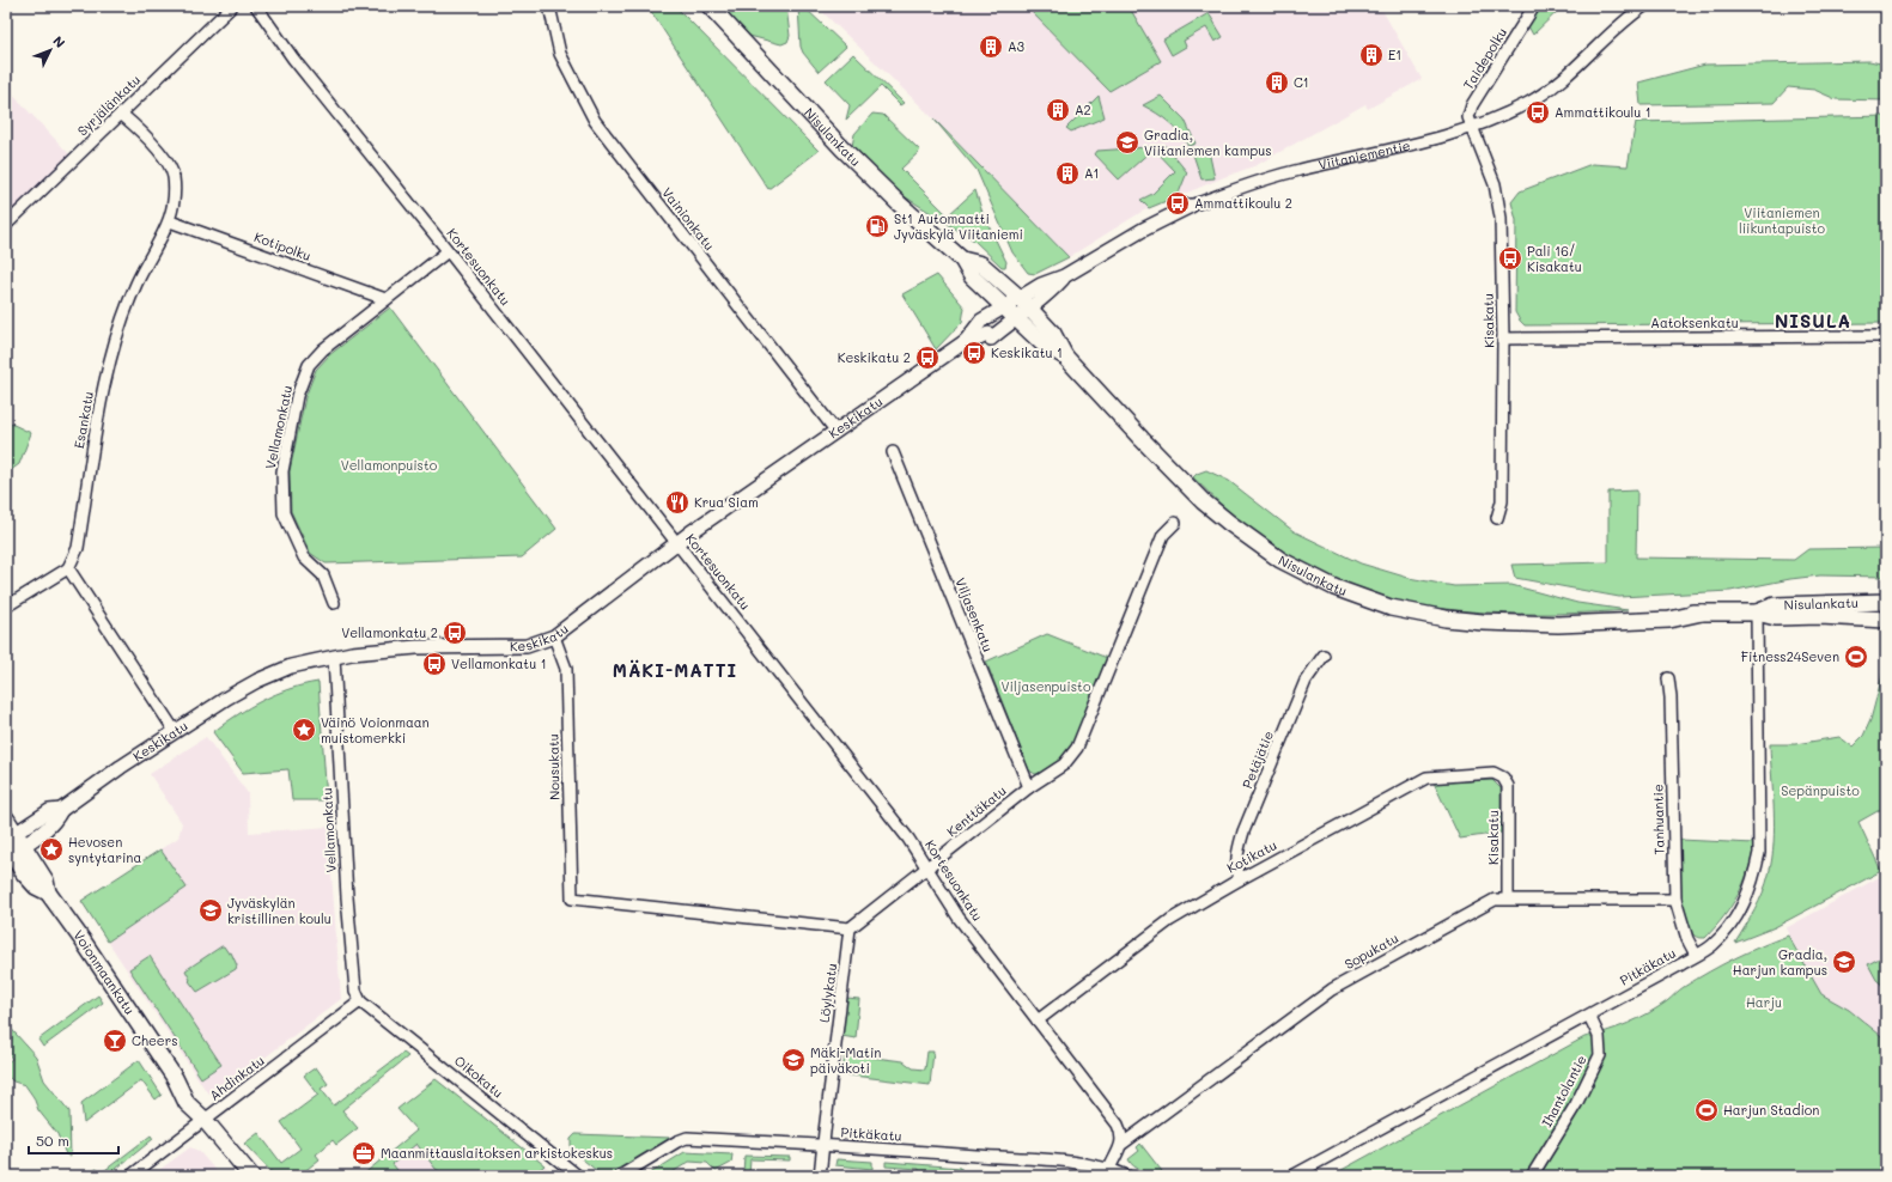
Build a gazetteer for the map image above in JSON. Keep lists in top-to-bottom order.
{
  "streets": {
    "main road": ["Nisulankatu", "Voionmaankatu"],
    "street": [
      "Taidepolku",
      "Syrjälänkatu",
      "Viitaniementie",
      "Vainionkatu",
      "Kotipolku",
      "Kortesuonkatu",
      "Kisakatu",
      "Aatoksenkatu",
      "Keskikatu",
      "Esankatu",
      "Vellamonkatu",
      "Viljasenkatu",
      "Petäjätie",
      "Nousukatu",
      "Kenttäkatu",
      "Tanhuantie",
      "Kotikatu",
      "Sopukatu",
      "Pitkäkatu",
      "Löylykatu",
      "Oikokatu",
      "Ahdinkatu",
      "Ihantolantie"
    ]
  },
  "crossings": [
    ["Taidepolku", "Viitaniementie"],
    ["Taidepolku", "Kisakatu"],
    ["Syrjälänkatu", "Esankatu"],
    ["Nisulankatu", "Viitaniementie"],
    ["Nisulankatu", "Keskikatu"],
    ["Nisulankatu", "Pitkäkatu"],
    ["Viitaniementie", "Kisakatu"],
    ["Viitaniementie", "Keskikatu"],
    ["Vainionkatu", "Keskikatu"],
    ["Kotipolku", "Esankatu"],
    ["Kotipolku", "Vellamonkatu"],
    ["Kortesuonkatu", "Keskikatu"],
    ["Kortesuonkatu", "Vellamonkatu"],
    ["Kortesuonkatu", "Kenttäkatu"],
    ["Kortesuonkatu", "Kotikatu"],
    ["Kortesuonkatu", "Sopukatu"],
    ["Kisakatu", "Aatoksenkatu"],
    ["Kisakatu", "Kotikatu"],
    ["Kisakatu", "Sopukatu"],
    ["Keskikatu", "Vellamonkatu"],
    ["Keskikatu", "Nousukatu"],
    ["Keskikatu", "Voionmaankatu"],
    ["Vellamonkatu", "Oikokatu"],
    ["Vellamonkatu", "Ahdinkatu"],
    ["Viljasenkatu", "Kenttäkatu"],
    ["Petäjätie", "Kotikatu"],
    ["Nousukatu", "Kenttäkatu"],
    ["Nousukatu", "Löylykatu"],
    ["Kenttäkatu", "Löylykatu"],
    ["Tanhuantie", "Sopukatu"],
    ["Tanhuantie", "Pitkäkatu"],
    ["Pitkäkatu", "Löylykatu"],
    ["Pitkäkatu", "Ihantolantie"],
    ["Voionmaankatu", "Ahdinkatu"],
    ["Oikokatu", "Ahdinkatu"]
  ],
  "districts": ["NISULA", "MÄKI-MATTI"],
  "parks": [
    "Viitaniemen liikuntapuisto",
    "Vellamonpuisto",
    "Viljasenpuisto",
    "Sepänpuisto",
    "Harju"
  ],
  "places": {
    "building": [
      "A3",
      "E1",
      "C1",
      "A2",
      "A1"
    ],
    "bus stop": [
      "Ammattikoulu 1",
      "Ammattikoulu 2",
      "Pali 16/ Kisakatu",
      "Keskikatu 1",
      "Keskikatu 2",
      "Vellamonkatu 2",
      "Vellamonkatu 1"
    ],
    "school or university": [
      "Gradia, Viitaniemen kampus",
      "Jyväskylän kristillinen koulu",
      "Gradia, Harjun kampus",
      "Mäki-Matin päiväkoti"
    ],
    "fuel station": ["St1 Automaatti Jyväskylä Viitaniemi"],
    "restaurant": ["Krua Siam"],
    "sports": ["Fitness24Seven", "Harjun Stadion"],
    "place": ["Väinö Voionmaan muistomerkki", "Hevosen syntytarina"],
    "bar": ["Cheers"],
    "office": ["Maanmittauslaitoksen arkistokeskus"]
  },
  "scale_bar": "50 m",
  "north": "top right"
}
